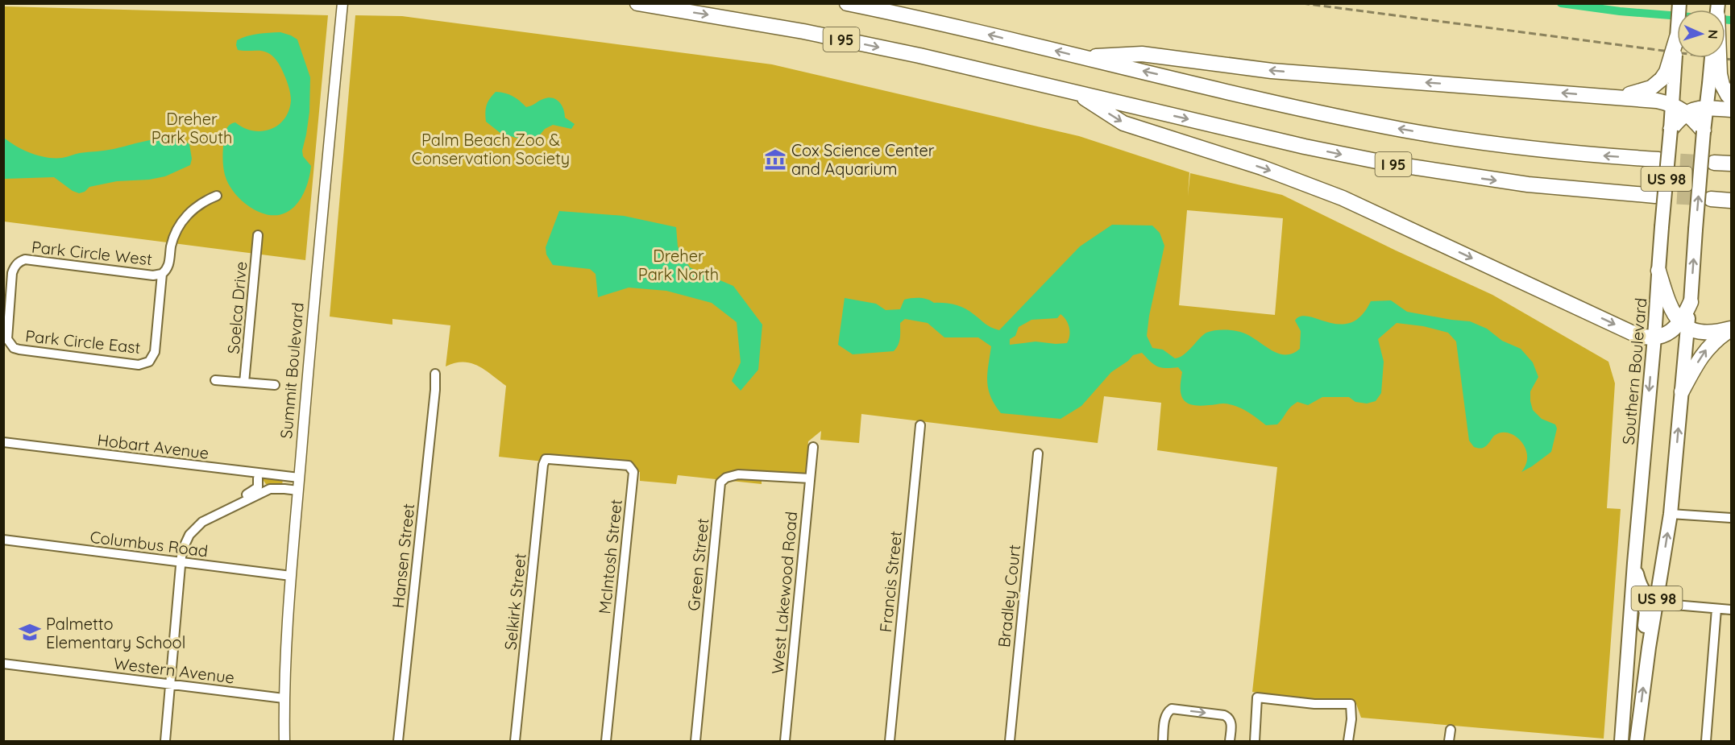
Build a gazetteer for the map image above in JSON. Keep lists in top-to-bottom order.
{
  "streets": {
    "highway": ["I 95"],
    "main road": ["US 98", "Southern Boulevard"],
    "street": [
      "Park Circle West",
      "Soelca Drive",
      "Park Circle East",
      "Summit Boulevard",
      "Hobart Avenue",
      "Columbus Road",
      "Hansen Street",
      "McIntosh Street",
      "Green Street",
      "Francis Street",
      "West Lakewood Road",
      "Bradley Court",
      "Selkirk Street",
      "Western Avenue"
    ]
  },
  "crossings": [
    ["Park Circle West", "Park Circle East"],
    ["Summit Boulevard", "Hobart Avenue"],
    ["Summit Boulevard", "Columbus Road"],
    ["Summit Boulevard", "Western Avenue"],
    ["McIntosh Street", "Selkirk Street"],
    ["Green Street", "West Lakewood Road"]
  ],
  "parks": ["Dreher Park South", "Palm Beach Zoo & Conservation Society", "Dreher Park North"],
  "places": {
    "museum": ["Cox Science Center and Aquarium"],
    "school or university": ["Palmetto Elementary School"]
  },
  "north": "right"
}
